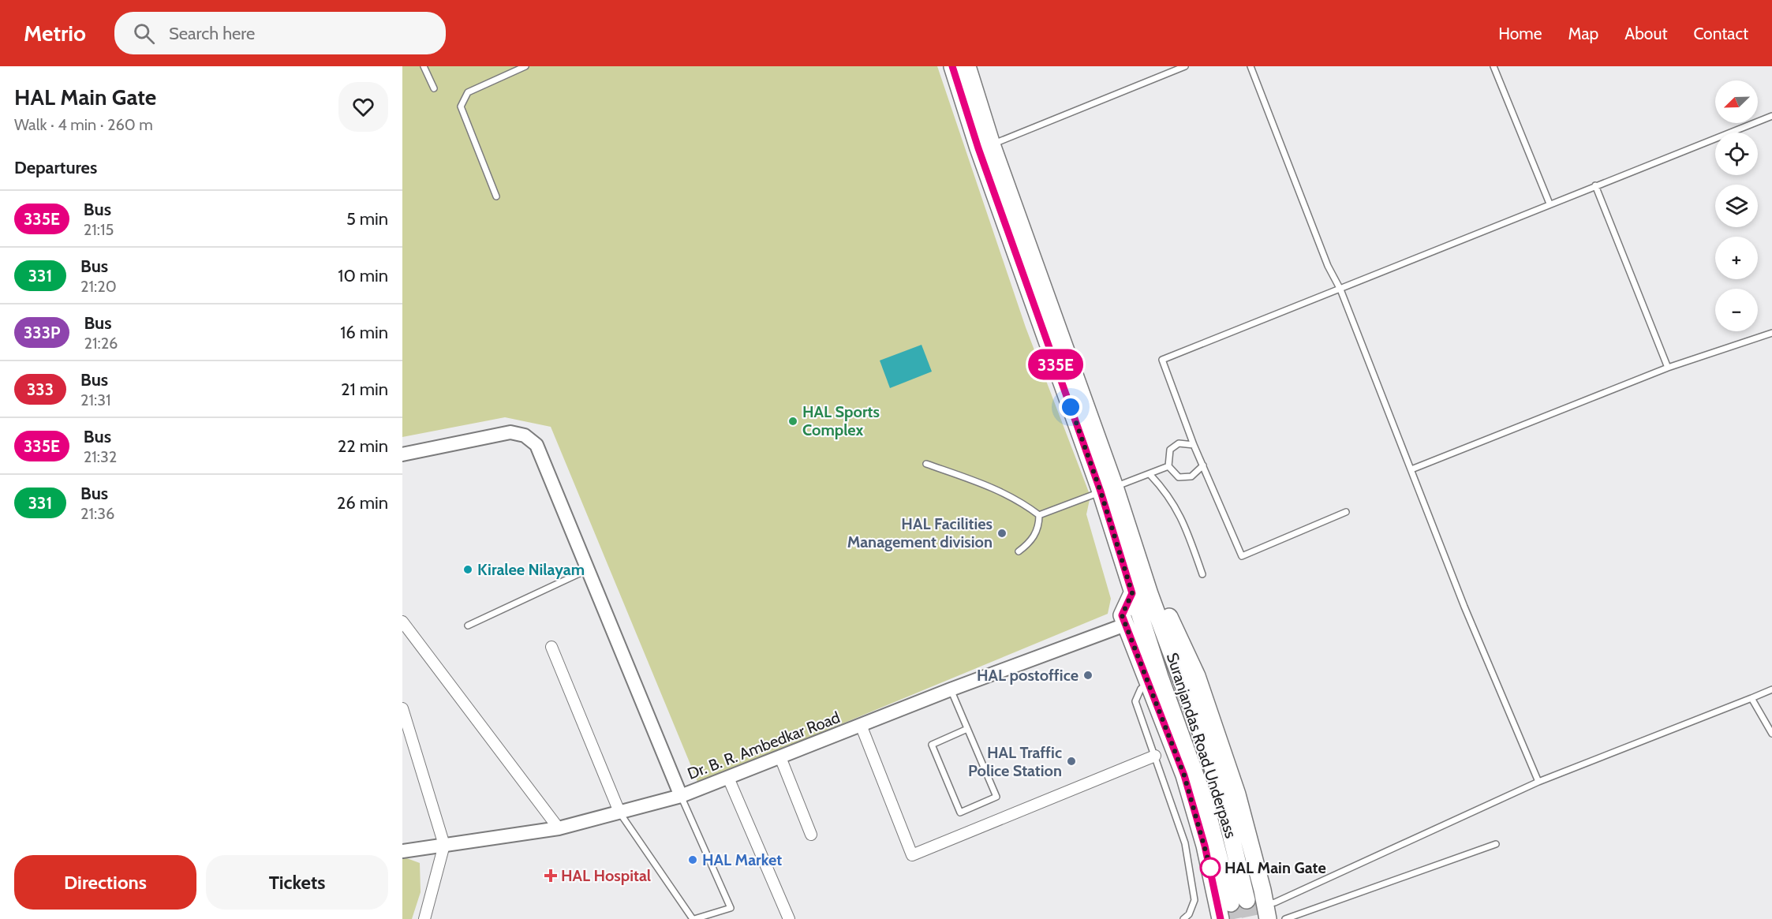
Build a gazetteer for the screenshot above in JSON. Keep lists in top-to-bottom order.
{
  "streets": {
    "main road": ["Suranjandas Road Underpass"],
    "street": ["Dr. B. R. Ambedkar Road"]
  },
  "places": {
    "other": [
      "HAL Sports Complex",
      "HAL Facilities Management division",
      "Kiralee Nilayam",
      "HAL postoffice",
      "HAL Traffic Police Station",
      "HAL Market",
      "HAL Main Gate"
    ],
    "health": ["HAL Hospital"]
  },
  "lines": ["bus line 335E"],
  "north": "bottom left",
  "page": {
    "header": "Metrio",
    "search": "Search here",
    "nav": [
      "Home",
      "Map",
      "About",
      "Contact"
    ],
    "heading": [
      ["HAL Main Gate", "Walk · 4 min · 260 m"],
      "Departures"
    ],
    "on_map": "335E",
    "map_buttons": ["+", "−"],
    "list": [
      {
        "mark": "335E",
        "name": "Bus",
        "note": "21:15",
        "value": "5 min"
      },
      {
        "mark": "331",
        "name": "Bus",
        "note": "21:20",
        "value": "10 min"
      },
      {
        "mark": "333P",
        "name": "Bus",
        "note": "21:26",
        "value": "16 min"
      },
      {
        "mark": "333",
        "name": "Bus",
        "note": "21:31",
        "value": "21 min"
      },
      {
        "mark": "335E",
        "name": "Bus",
        "note": "21:32",
        "value": "22 min"
      },
      {
        "mark": "331",
        "name": "Bus",
        "note": "21:36",
        "value": "26 min"
      }
    ],
    "buttons": ["Directions", "Tickets"]
  }
}
